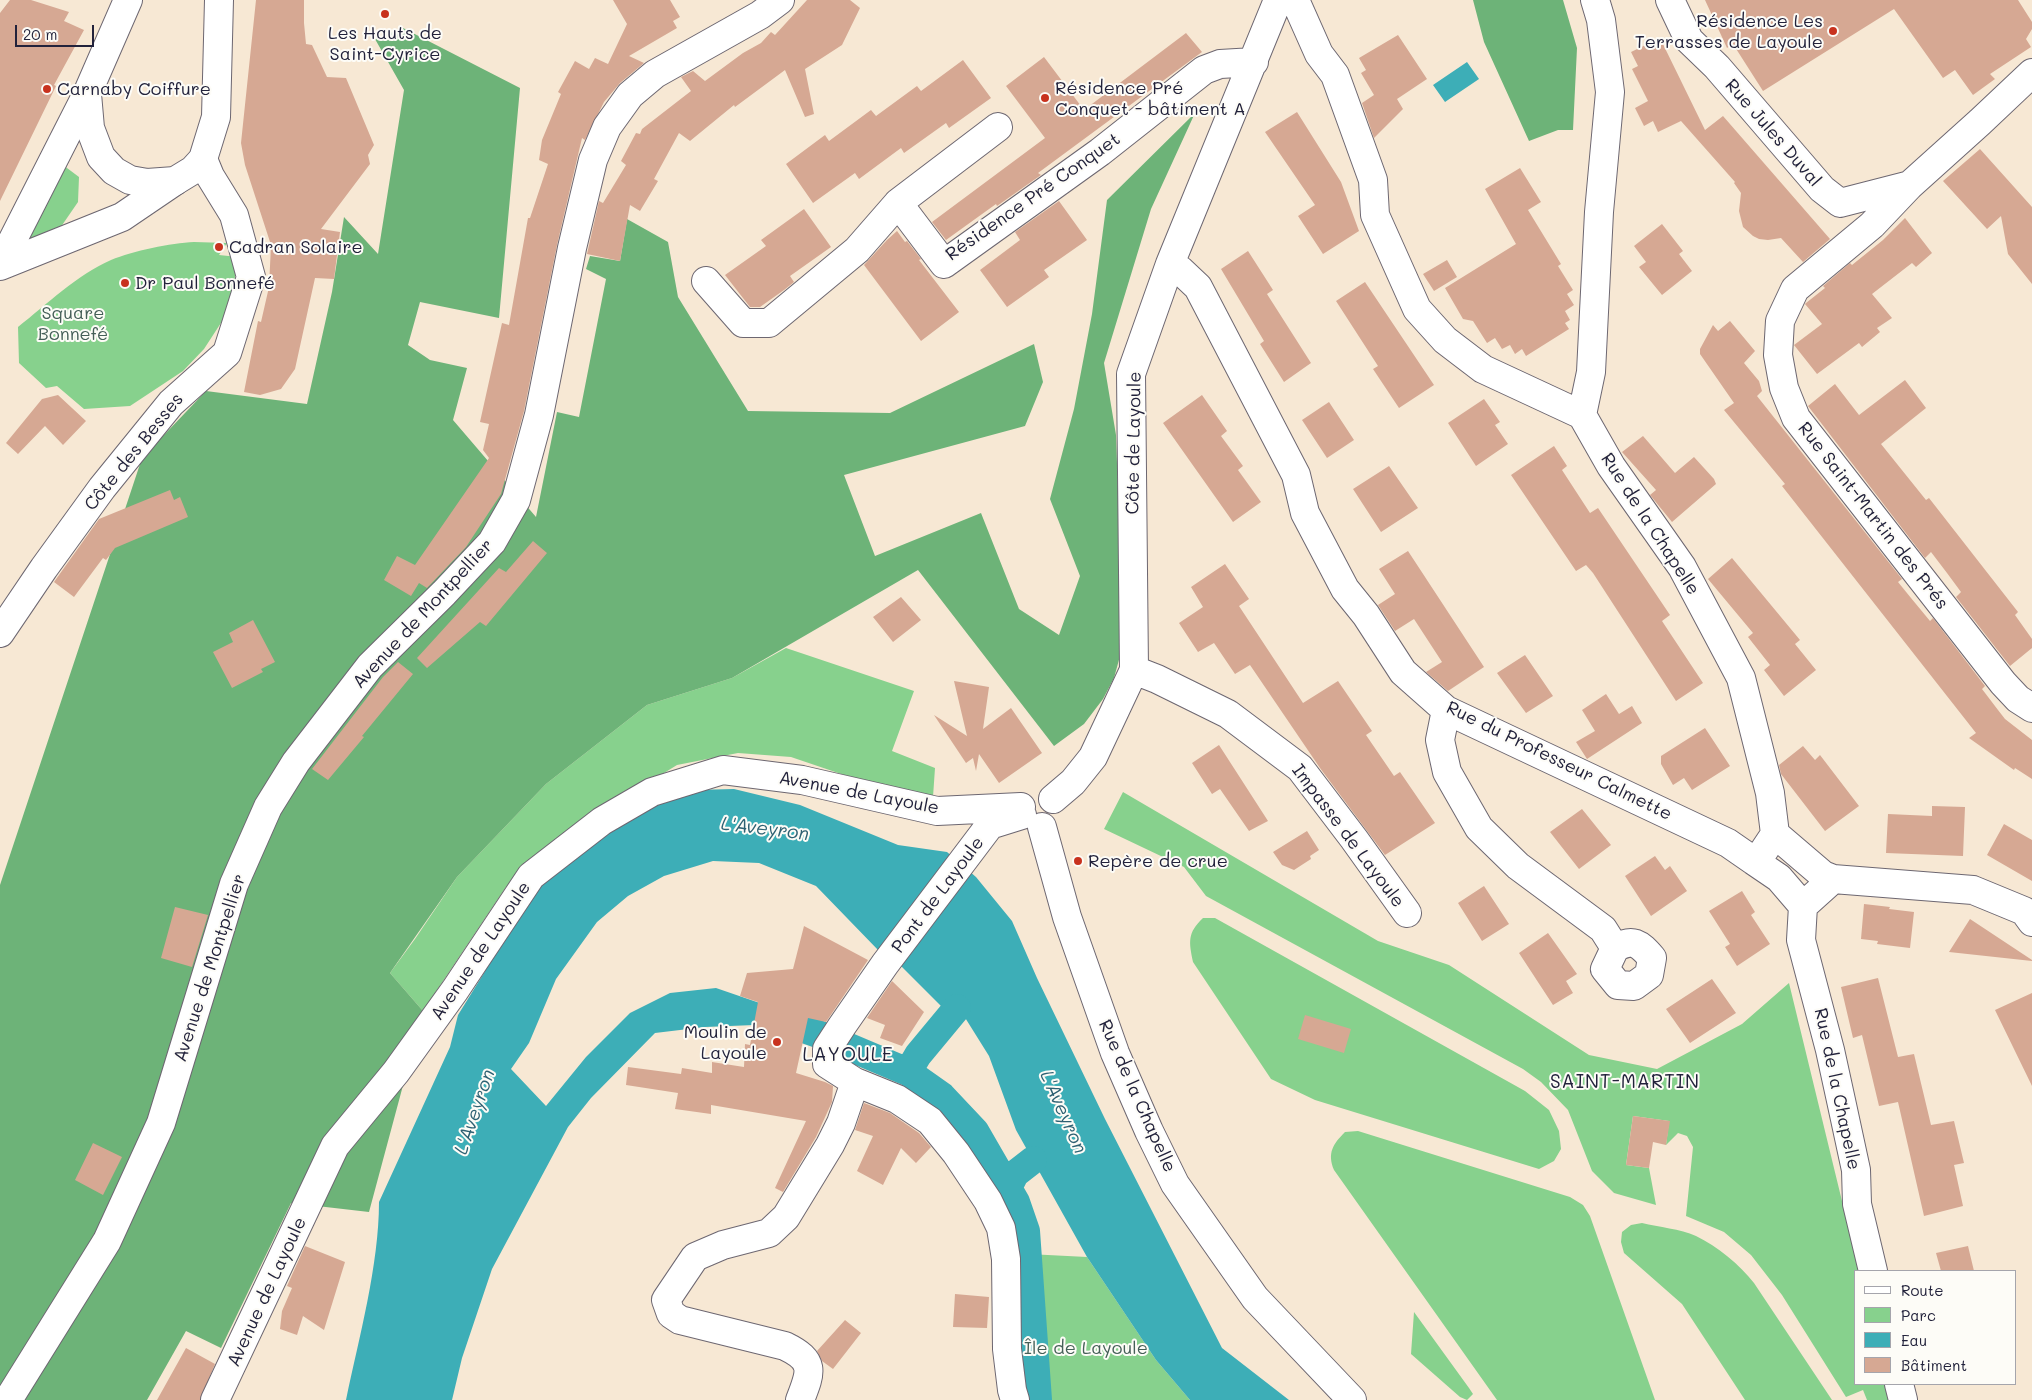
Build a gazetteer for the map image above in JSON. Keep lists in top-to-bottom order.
{
  "streets": {
    "street": [
      "Rue Jules Duval",
      "Résidence Pré Conquet",
      "Côte de Layoule",
      "Côte des Besses",
      "Rue Saint-Martin des Prés",
      "Rue de la Chapelle",
      "Avenue de Montpellier",
      "Rue du Professeur Calmette",
      "Avenue de Layoule",
      "Impasse de Layoule",
      "Pont de Layoule"
    ]
  },
  "crossings": [
    ["Rue Jules Duval", "Rue Saint-Martin des Prés"],
    ["Résidence Pré Conquet", "Côte de Layoule"],
    ["Côte de Layoule", "Rue de la Chapelle"],
    ["Côte de Layoule", "Rue du Professeur Calmette"],
    ["Côte de Layoule", "Avenue de Layoule"],
    ["Côte de Layoule", "Impasse de Layoule"],
    ["Côte de Layoule", "Pont de Layoule"],
    ["Rue de la Chapelle", "Avenue de Layoule"],
    ["Rue de la Chapelle", "Pont de Layoule"],
    ["Avenue de Layoule", "Pont de Layoule"]
  ],
  "districts": ["LAYOULE", "SAINT-MARTIN"],
  "water": ["L'Aveyron"],
  "parks": ["Square Bonnefé", "Île de Layoule"],
  "places": [
    "Les Hauts de Saint-Cyrice",
    "Résidence Les Terrasses de Layoule",
    "Carnaby Coiffure",
    "Résidence Pré Conquet - bâtiment A",
    "Cadran Solaire",
    "Dr Paul Bonnefé",
    "Repère de crue",
    "Moulin de Layoule"
  ],
  "legend": [
    "Route",
    "Parc",
    "Eau",
    "Bâtiment"
  ],
  "scale_bar": "20 m"
}
